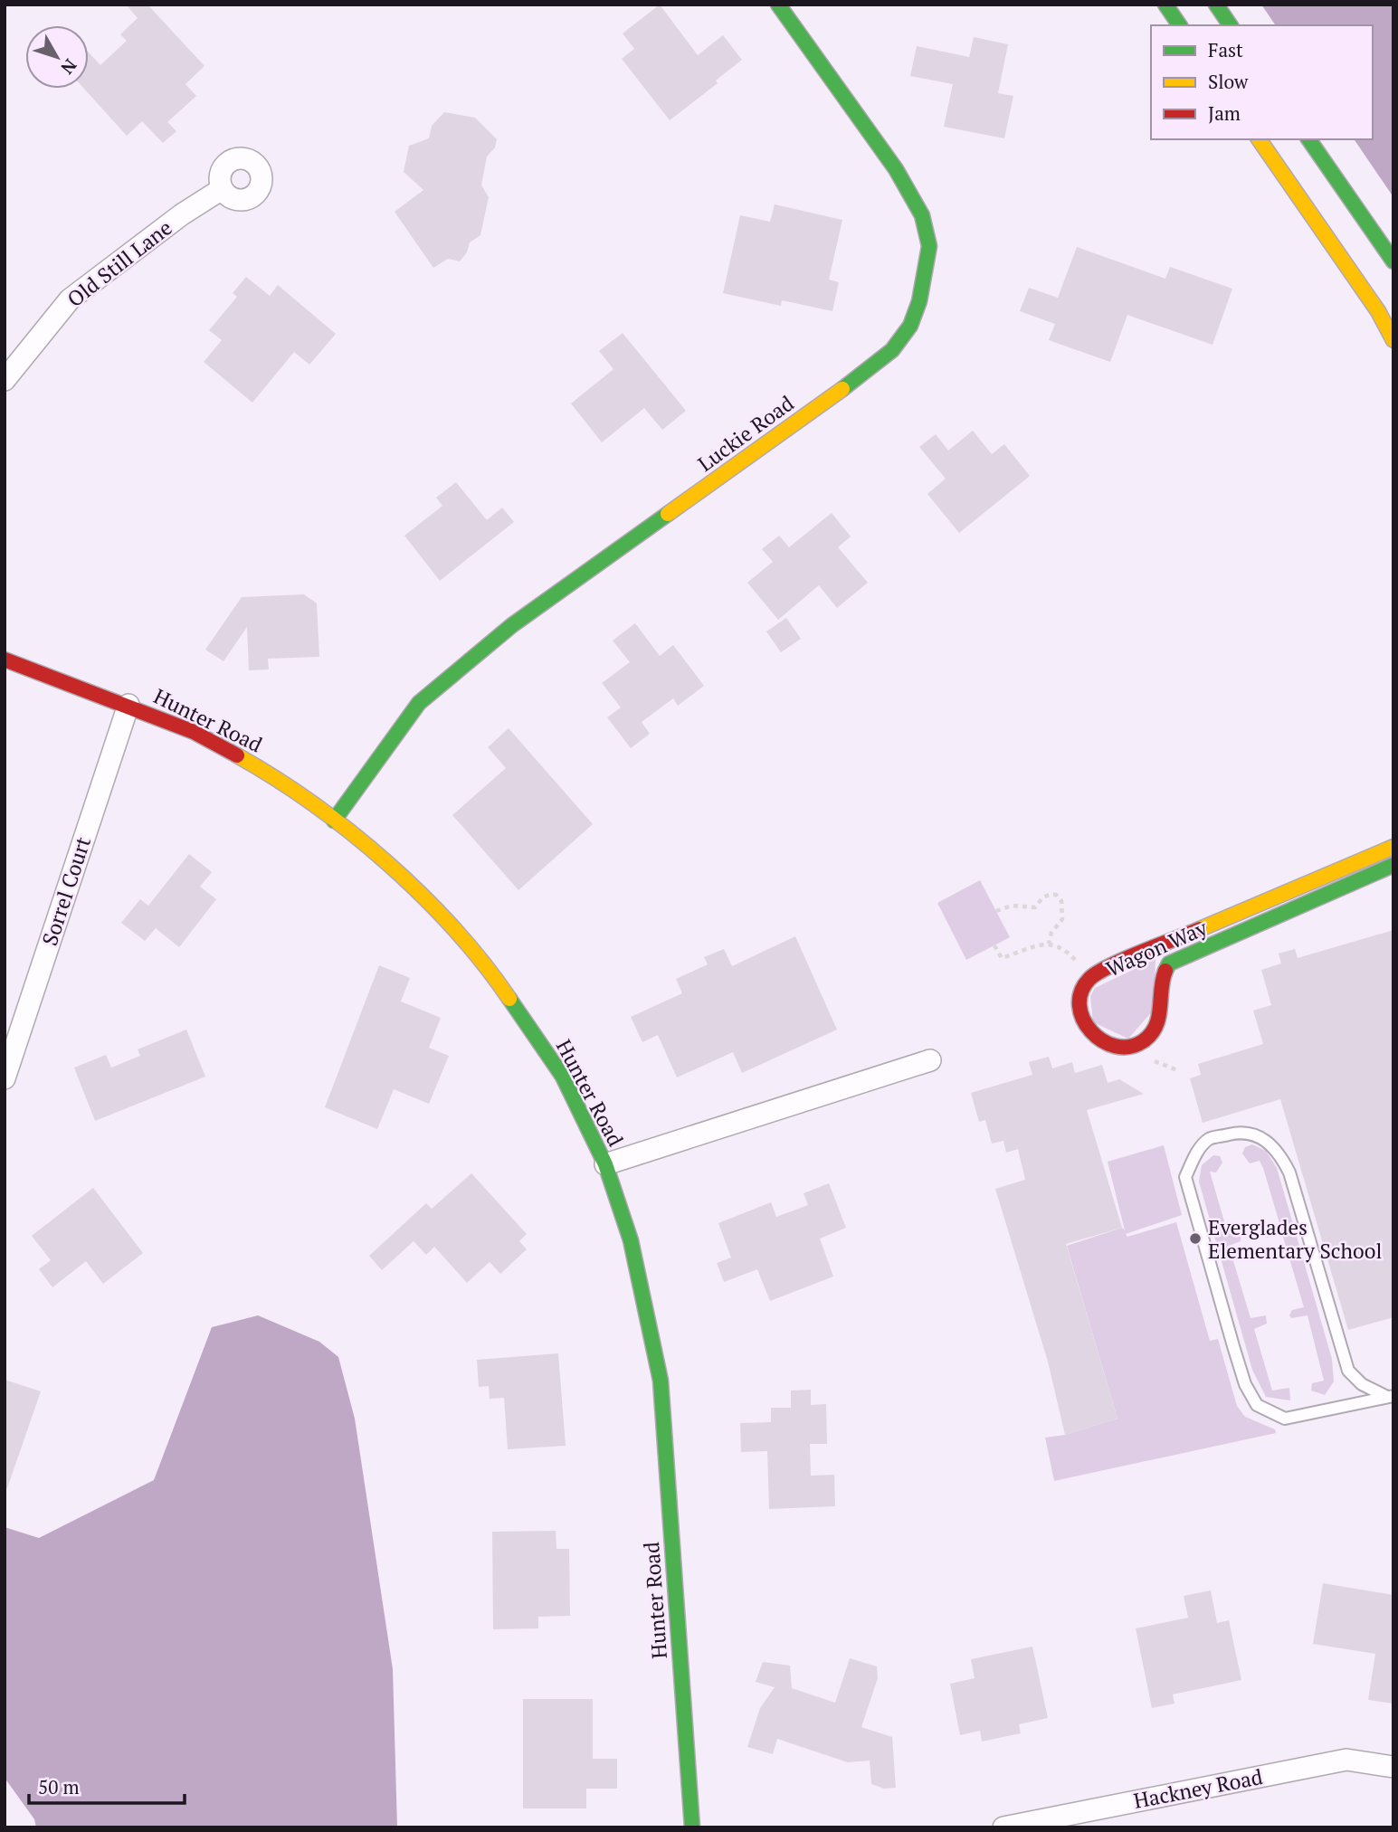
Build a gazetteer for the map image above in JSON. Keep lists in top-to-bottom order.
{
  "streets": {
    "street": [
      "Old Still Lane",
      "Luckie Road",
      "Hunter Road",
      "Sorrel Court",
      "Wagon Way",
      "Hackney Road"
    ]
  },
  "crossings": [
    ["Luckie Road", "Hunter Road"],
    ["Hunter Road", "Sorrel Court"]
  ],
  "places": ["Everglades Elementary School"],
  "legend": ["Fast", "Slow", "Jam"],
  "scale_bar": "50 m",
  "north": "bottom right"
}
